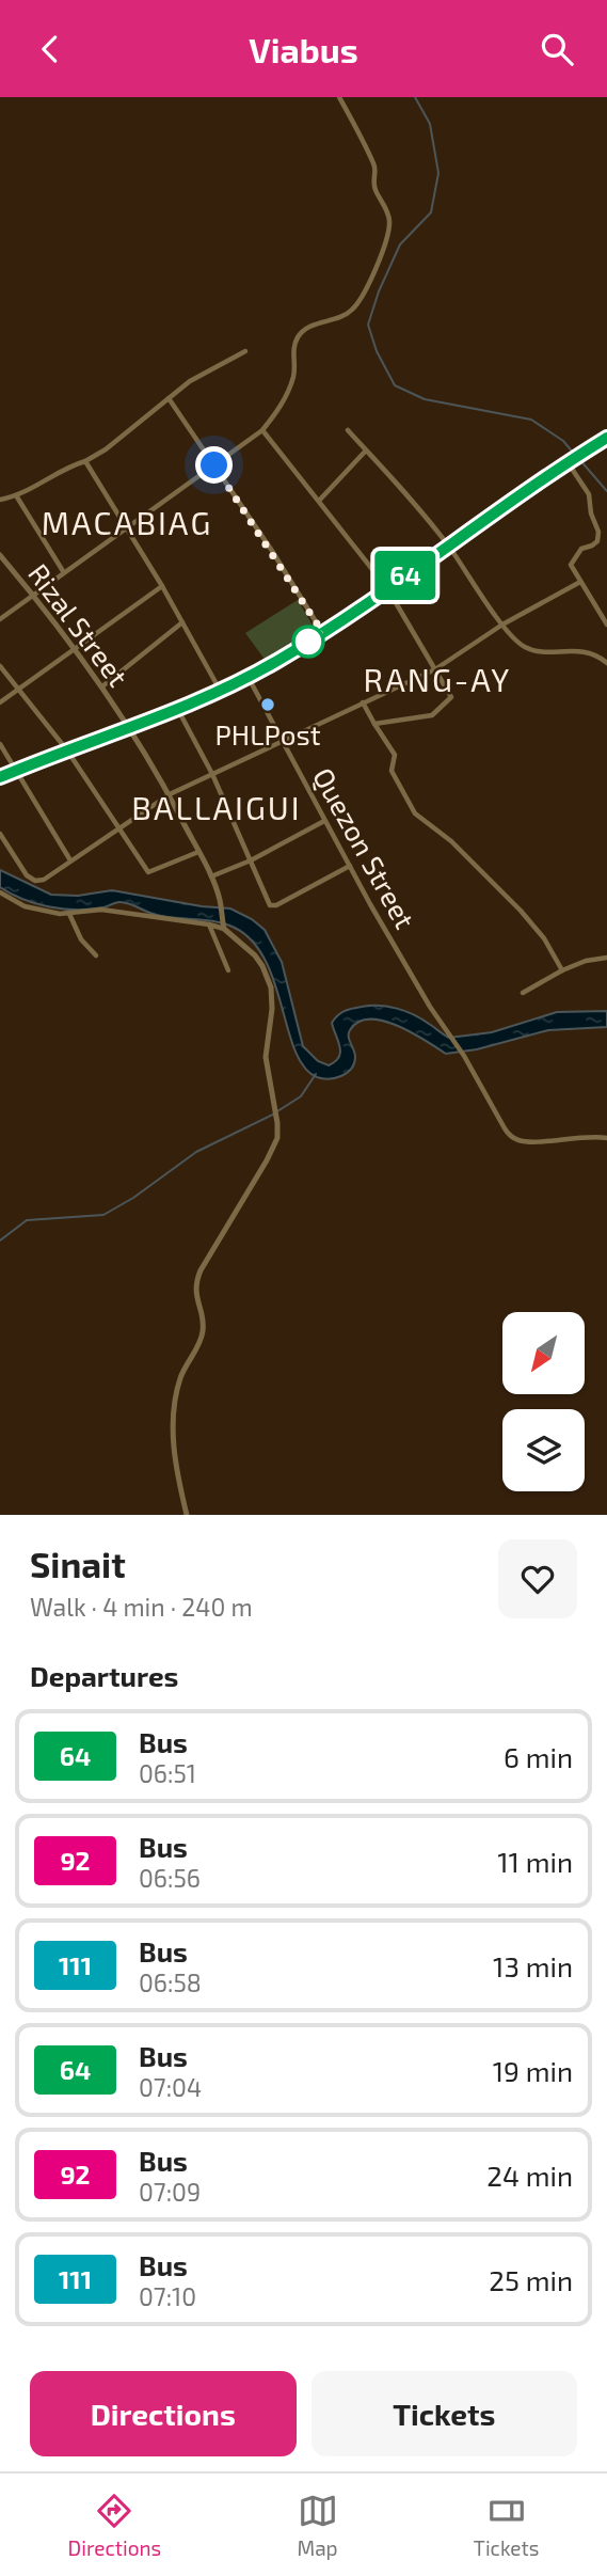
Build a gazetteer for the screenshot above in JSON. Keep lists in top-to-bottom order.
{
  "streets": {
    "street": ["Rizal Street", "Quezon Street"]
  },
  "districts": ["MACABIAG", "RANG-AY", "BALLAIGUI"],
  "places": ["PHLPost"],
  "lines": ["bus line 64"],
  "north": "bottom left",
  "page": {
    "header": "Viabus",
    "on_map": "64",
    "heading": [
      ["Sinait", "Walk · 4 min · 240 m"],
      "Departures"
    ],
    "list": [
      {
        "mark": "64",
        "name": "Bus",
        "note": "06:51",
        "value": "6 min"
      },
      {
        "mark": "92",
        "name": "Bus",
        "note": "06:56",
        "value": "11 min"
      },
      {
        "mark": "111",
        "name": "Bus",
        "note": "06:58",
        "value": "13 min"
      },
      {
        "mark": "64",
        "name": "Bus",
        "note": "07:04",
        "value": "19 min"
      },
      {
        "mark": "92",
        "name": "Bus",
        "note": "07:09",
        "value": "24 min"
      },
      {
        "mark": "111",
        "name": "Bus",
        "note": "07:10",
        "value": "25 min"
      }
    ],
    "buttons": ["Directions", "Tickets"],
    "tabs": ["Directions", "Map", "Tickets"]
  }
}
